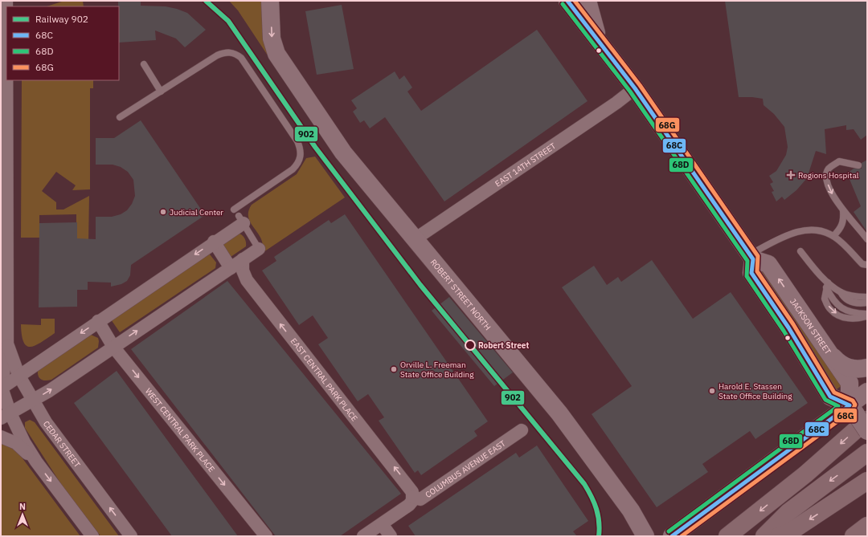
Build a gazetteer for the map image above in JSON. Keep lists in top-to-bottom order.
{
  "streets": {
    "main road": ["ROBERT STREET NORTH", "JACKSON STREET"],
    "street": [
      "EAST 14TH STREET",
      "EAST CENTRAL PARK PLACE",
      "WEST CENTRAL PARK PLACE",
      "CEDAR STREET",
      "COLUMBUS AVENUE EAST"
    ]
  },
  "crossings": [
    ["EAST 14TH STREET", "ROBERT STREET NORTH"],
    ["EAST CENTRAL PARK PLACE", "COLUMBUS AVENUE EAST"]
  ],
  "one_way": ["EAST CENTRAL PARK PLACE", "WEST CENTRAL PARK PLACE"],
  "places": {
    "health": ["Regions Hospital"],
    "other": [
      "Judicial Center",
      "Robert Street",
      "Orville L. Freeman State Office Building",
      "Harold E. Stassen State Office Building"
    ]
  },
  "lines": [
    "rail line 902",
    "transit line 68C",
    "transit line 68G",
    "transit line 68D"
  ],
  "legend": [
    "Railway 902",
    "68C",
    "68D",
    "68G"
  ],
  "north": "top"
}
